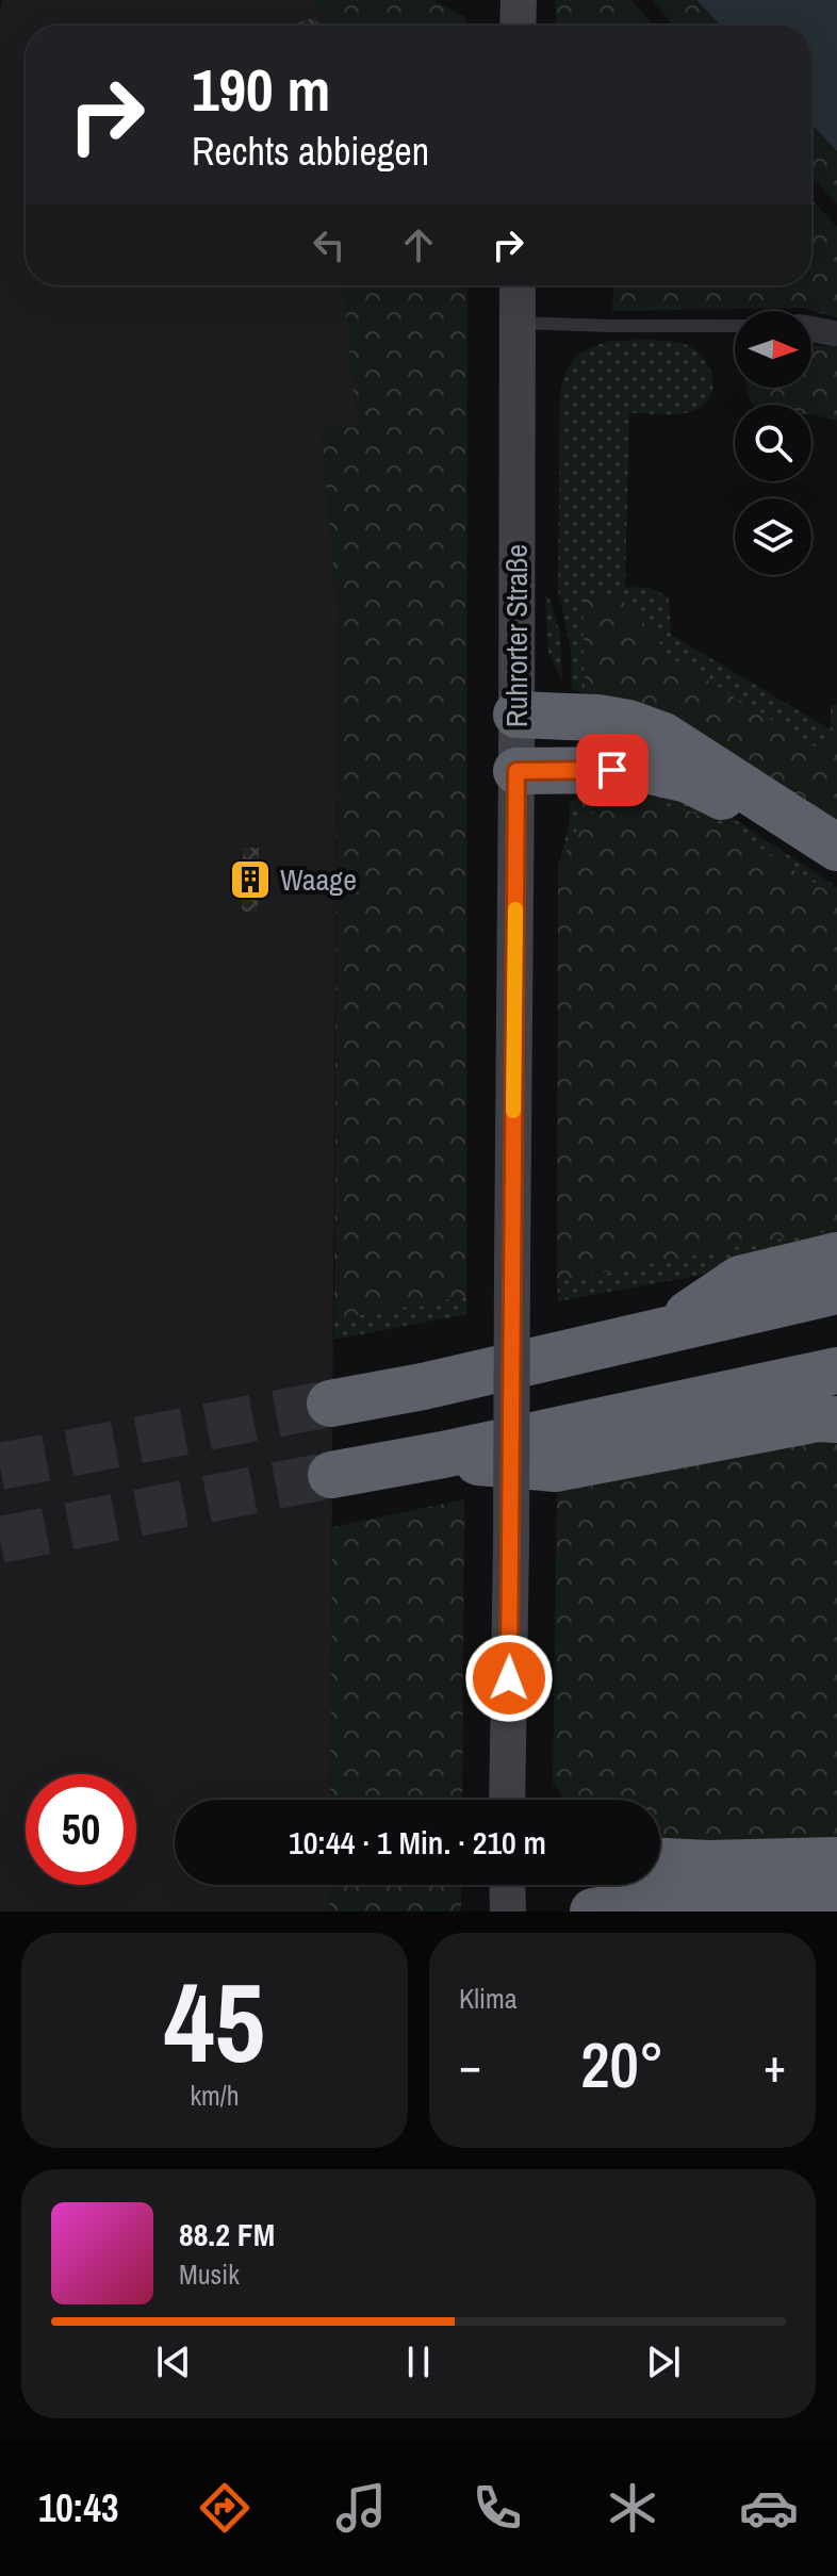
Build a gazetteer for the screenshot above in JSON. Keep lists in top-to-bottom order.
{
  "streets": {
    "main road": ["Ruhrorter Straße"]
  },
  "places": {
    "building": ["Waage"]
  },
  "north": "right",
  "page": {
    "turn": ["190 m", "Rechts abbiegen"],
    "limit": "50",
    "trip": "10:44 · 1 Min. · 210 m",
    "tile": [
      ["45", "km/h"],
      "Klima"
    ],
    "heat": ["−", "20°", "+"],
    "song": ["88.2 FM", "Musik"],
    "tabs": "10:43"
  }
}
